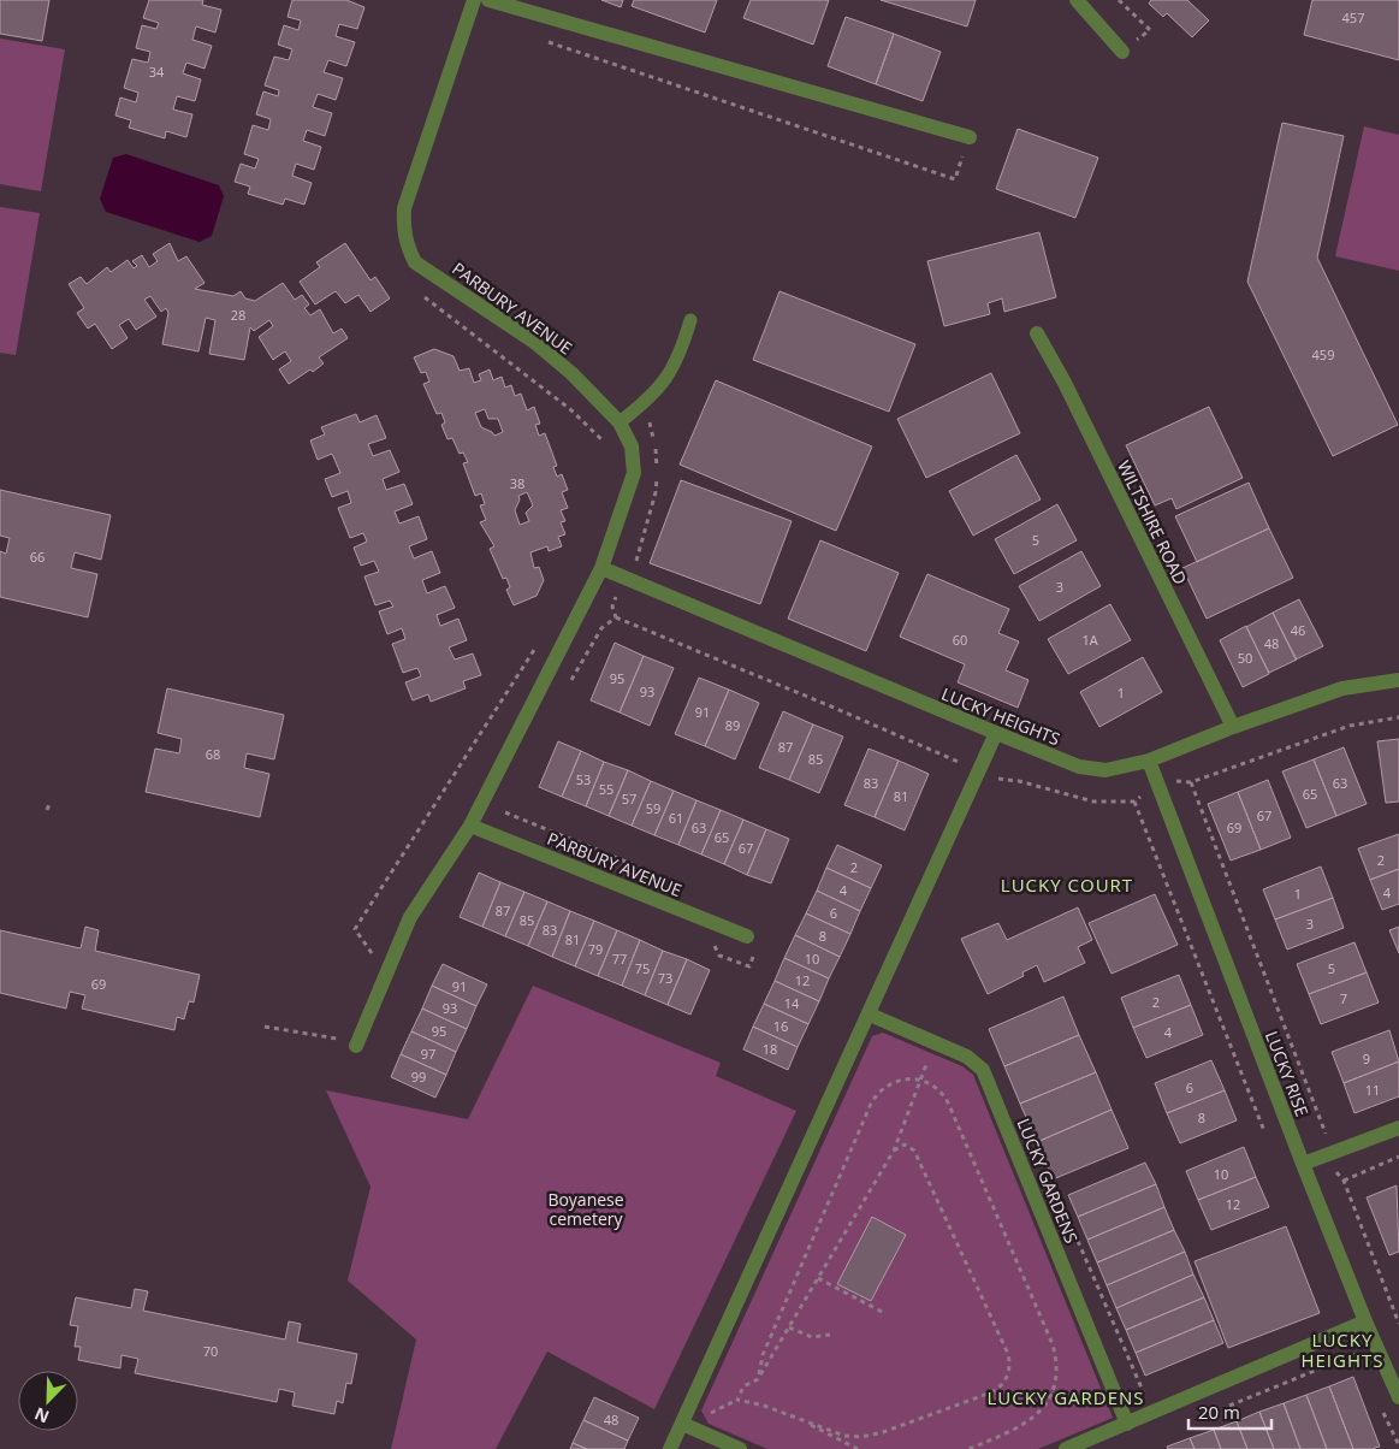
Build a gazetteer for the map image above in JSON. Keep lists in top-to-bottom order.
{
  "streets": {
    "street": [
      "PARBURY AVENUE",
      "WILTSHIRE ROAD",
      "LUCKY HEIGHTS",
      "LUCKY RISE",
      "LUCKY GARDENS"
    ]
  },
  "crossings": [
    ["PARBURY AVENUE", "LUCKY HEIGHTS"],
    ["WILTSHIRE ROAD", "LUCKY HEIGHTS"],
    ["LUCKY HEIGHTS", "LUCKY RISE"]
  ],
  "districts": ["LUCKY COURT", "LUCKY HEIGHTS", "LUCKY GARDENS"],
  "parks": ["Boyanese cemetery"],
  "house_numbers": [
    "457",
    "34",
    "28",
    "459",
    "38",
    "5",
    "66",
    "3",
    "46",
    "60",
    "1A",
    "48",
    "50",
    "95",
    "93",
    "1",
    "91",
    "89",
    "87",
    "68",
    "85",
    "53",
    "83",
    "63",
    "55",
    "65",
    "81",
    "57",
    "59",
    "67",
    "61",
    "63",
    "69",
    "65",
    "67",
    "2",
    "2",
    "4",
    "4",
    "1",
    "87",
    "6",
    "85",
    "3",
    "83",
    "8",
    "81",
    "79",
    "77",
    "10",
    "75",
    "5",
    "73",
    "12",
    "69",
    "91",
    "7",
    "2",
    "14",
    "93",
    "16",
    "95",
    "4",
    "18",
    "97",
    "9",
    "99",
    "6",
    "11",
    "8",
    "10",
    "12",
    "70",
    "48"
  ],
  "scale_bar": "20 m",
  "north": "bottom left"
}
